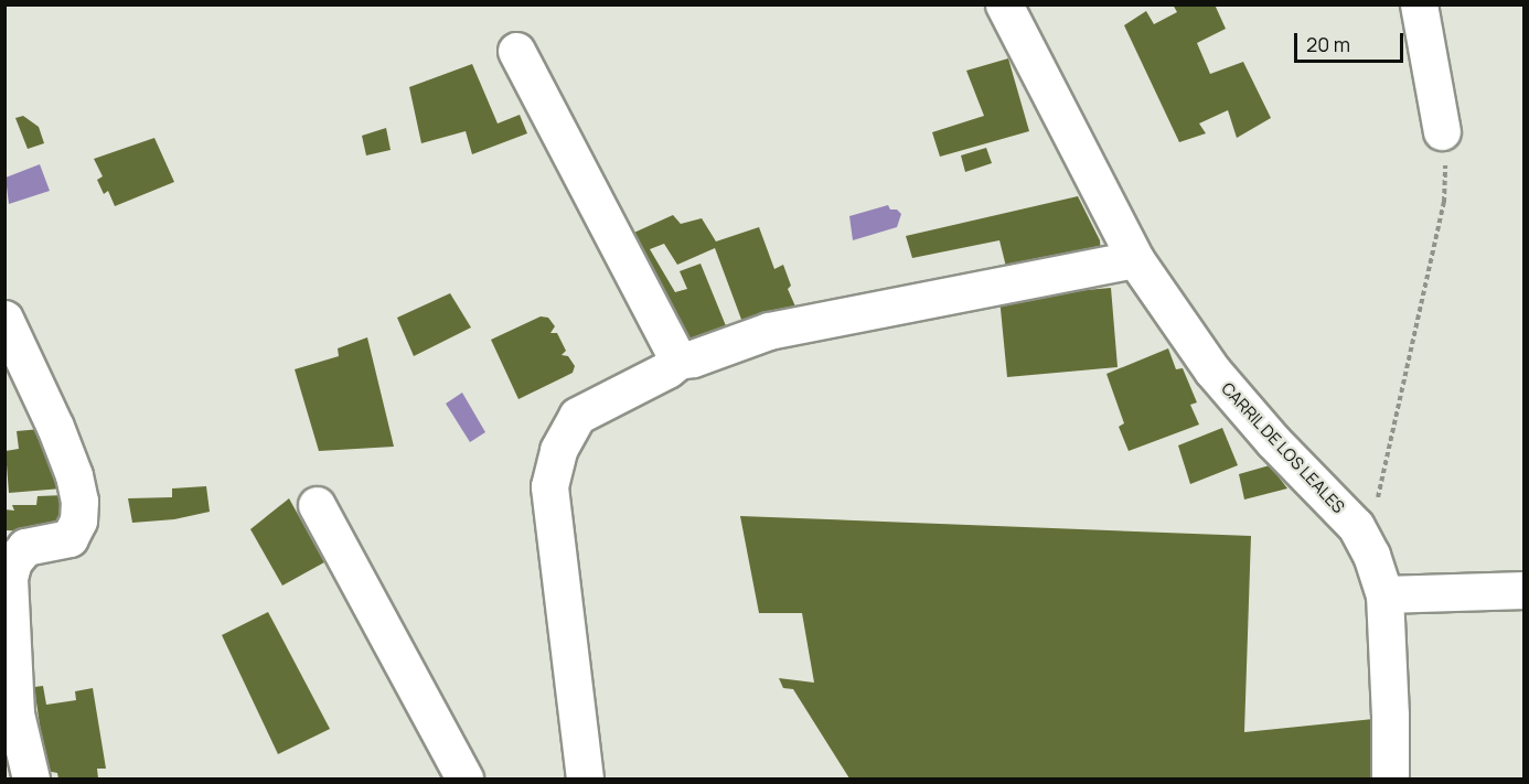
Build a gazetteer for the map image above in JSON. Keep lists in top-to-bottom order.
{
  "streets": {
    "street": ["CARRIL DE LOS LEALES"]
  },
  "scale_bar": "20 m"
}
